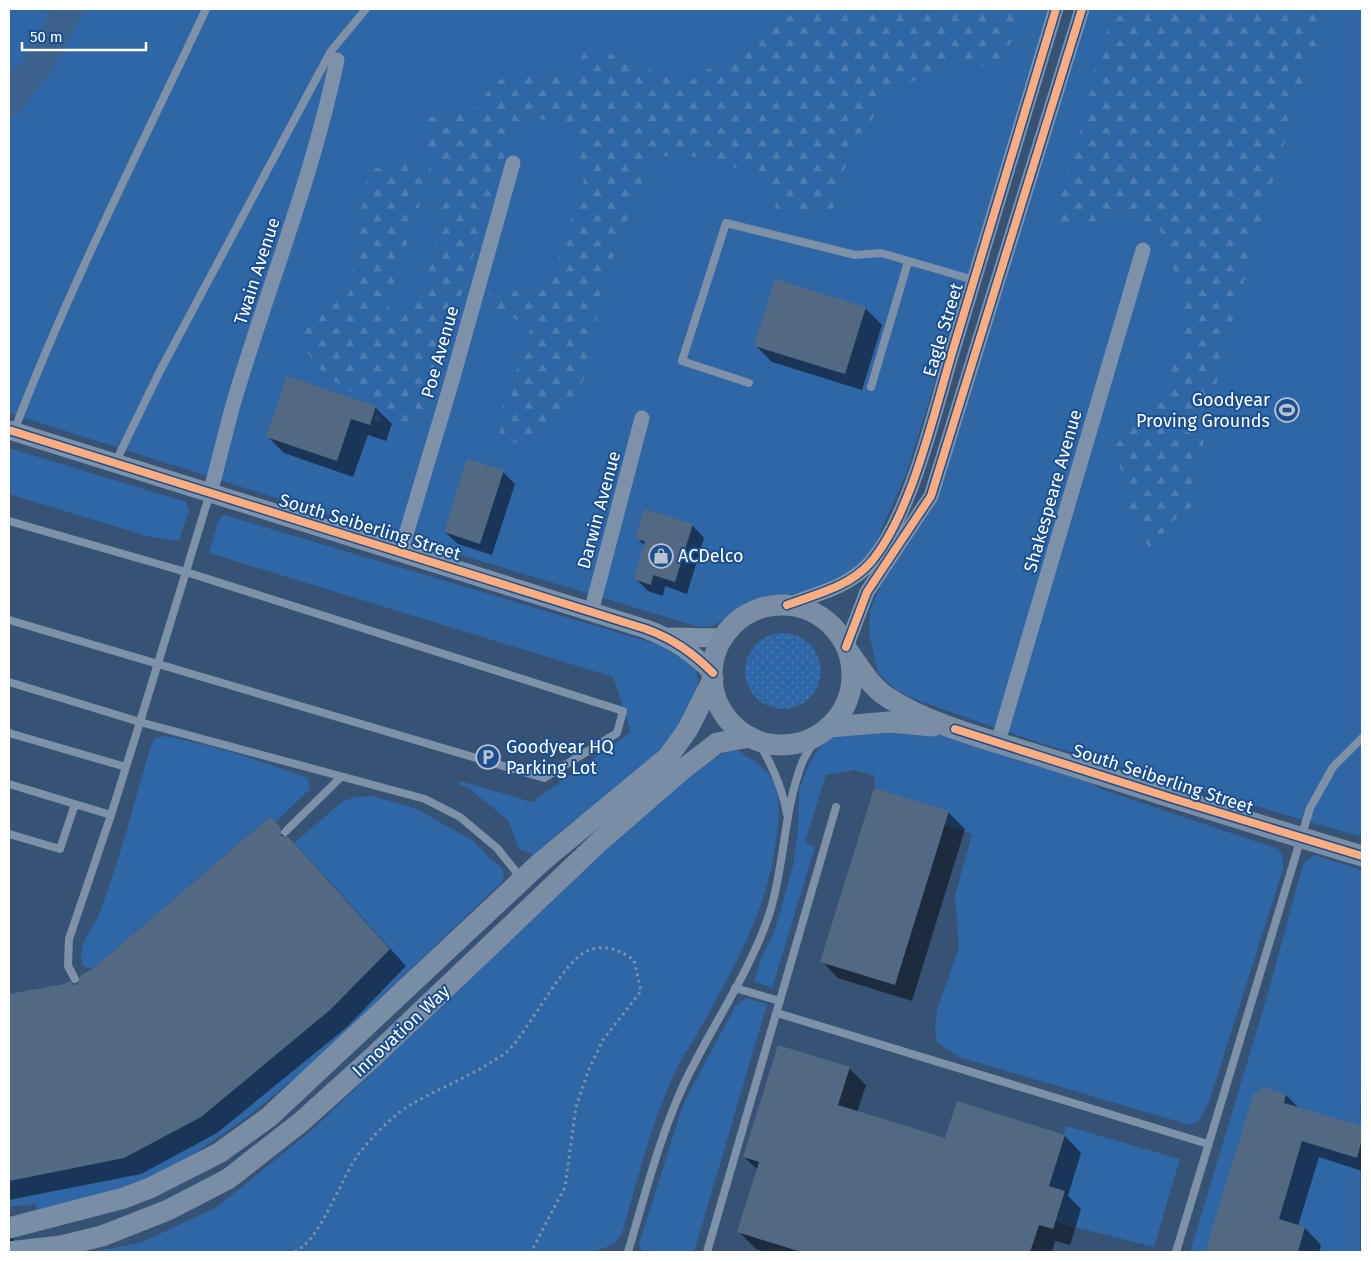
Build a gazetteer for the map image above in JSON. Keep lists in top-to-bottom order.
{
  "streets": {
    "main road": ["South Seiberling Street", "Innovation Way"],
    "street": [
      "Twain Avenue",
      "Eagle Street",
      "Poe Avenue",
      "Shakespeare Avenue",
      "Darwin Avenue"
    ]
  },
  "crossings": [
    ["Twain Avenue", "South Seiberling Street"],
    ["Eagle Street", "South Seiberling Street"],
    ["Eagle Street", "Innovation Way"],
    ["Poe Avenue", "South Seiberling Street"],
    ["Shakespeare Avenue", "South Seiberling Street"],
    ["Darwin Avenue", "South Seiberling Street"],
    ["South Seiberling Street", "Innovation Way"]
  ],
  "places": {
    "sports": ["Goodyear Proving Grounds"],
    "shop": ["ACDelco"],
    "parking": ["Goodyear HQ Parking Lot"]
  },
  "scale_bar": "50 m"
}
